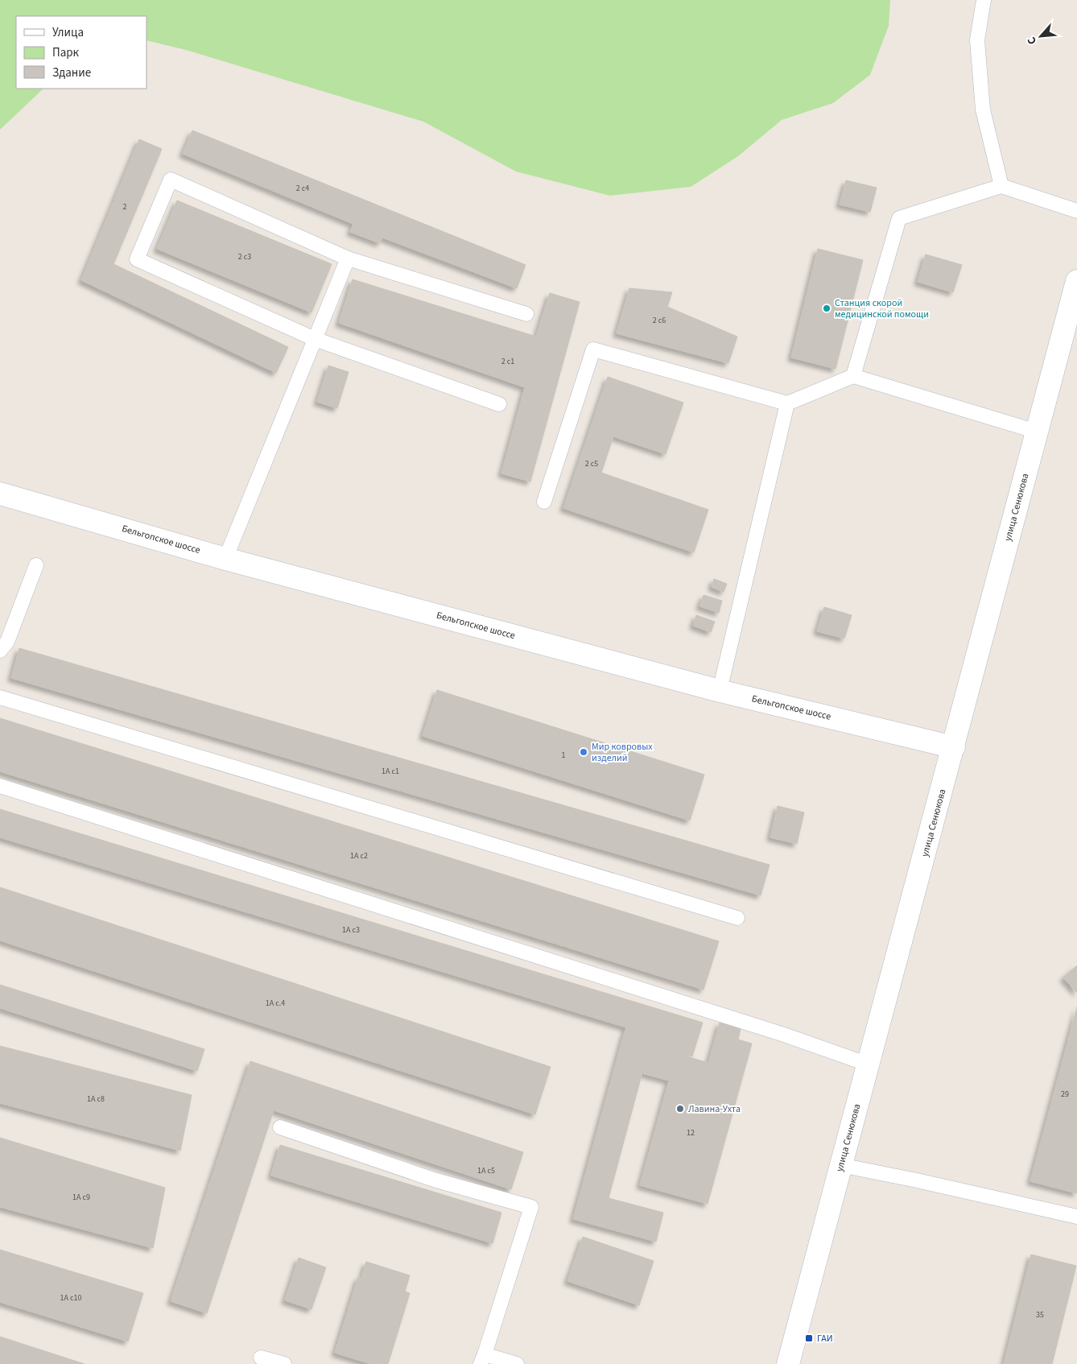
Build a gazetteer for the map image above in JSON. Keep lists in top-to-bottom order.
{
  "streets": {
    "main road": ["улица Сенюкова", "Бельгопское шоссе"]
  },
  "crossings": [
    ["улица Сенюкова", "Бельгопское шоссе"]
  ],
  "places": {
    "other": ["Станция скорой медицинской помощи", "Мир ковровых изделий", "Лавина-Ухта"],
    "transit": ["ГАИ"]
  },
  "house_numbers": [
    "2 с4",
    "2",
    "2 с3",
    "2 с6",
    "2 с1",
    "2 с5",
    "1",
    "1А с1",
    "1А с2",
    "1А с3",
    "1А с.4",
    "29",
    "1А с8",
    "12",
    "1А с5",
    "1А с9",
    "1А с10",
    "35"
  ],
  "legend": ["Улица", "Парк", "Здание"],
  "north": "bottom left"
}
